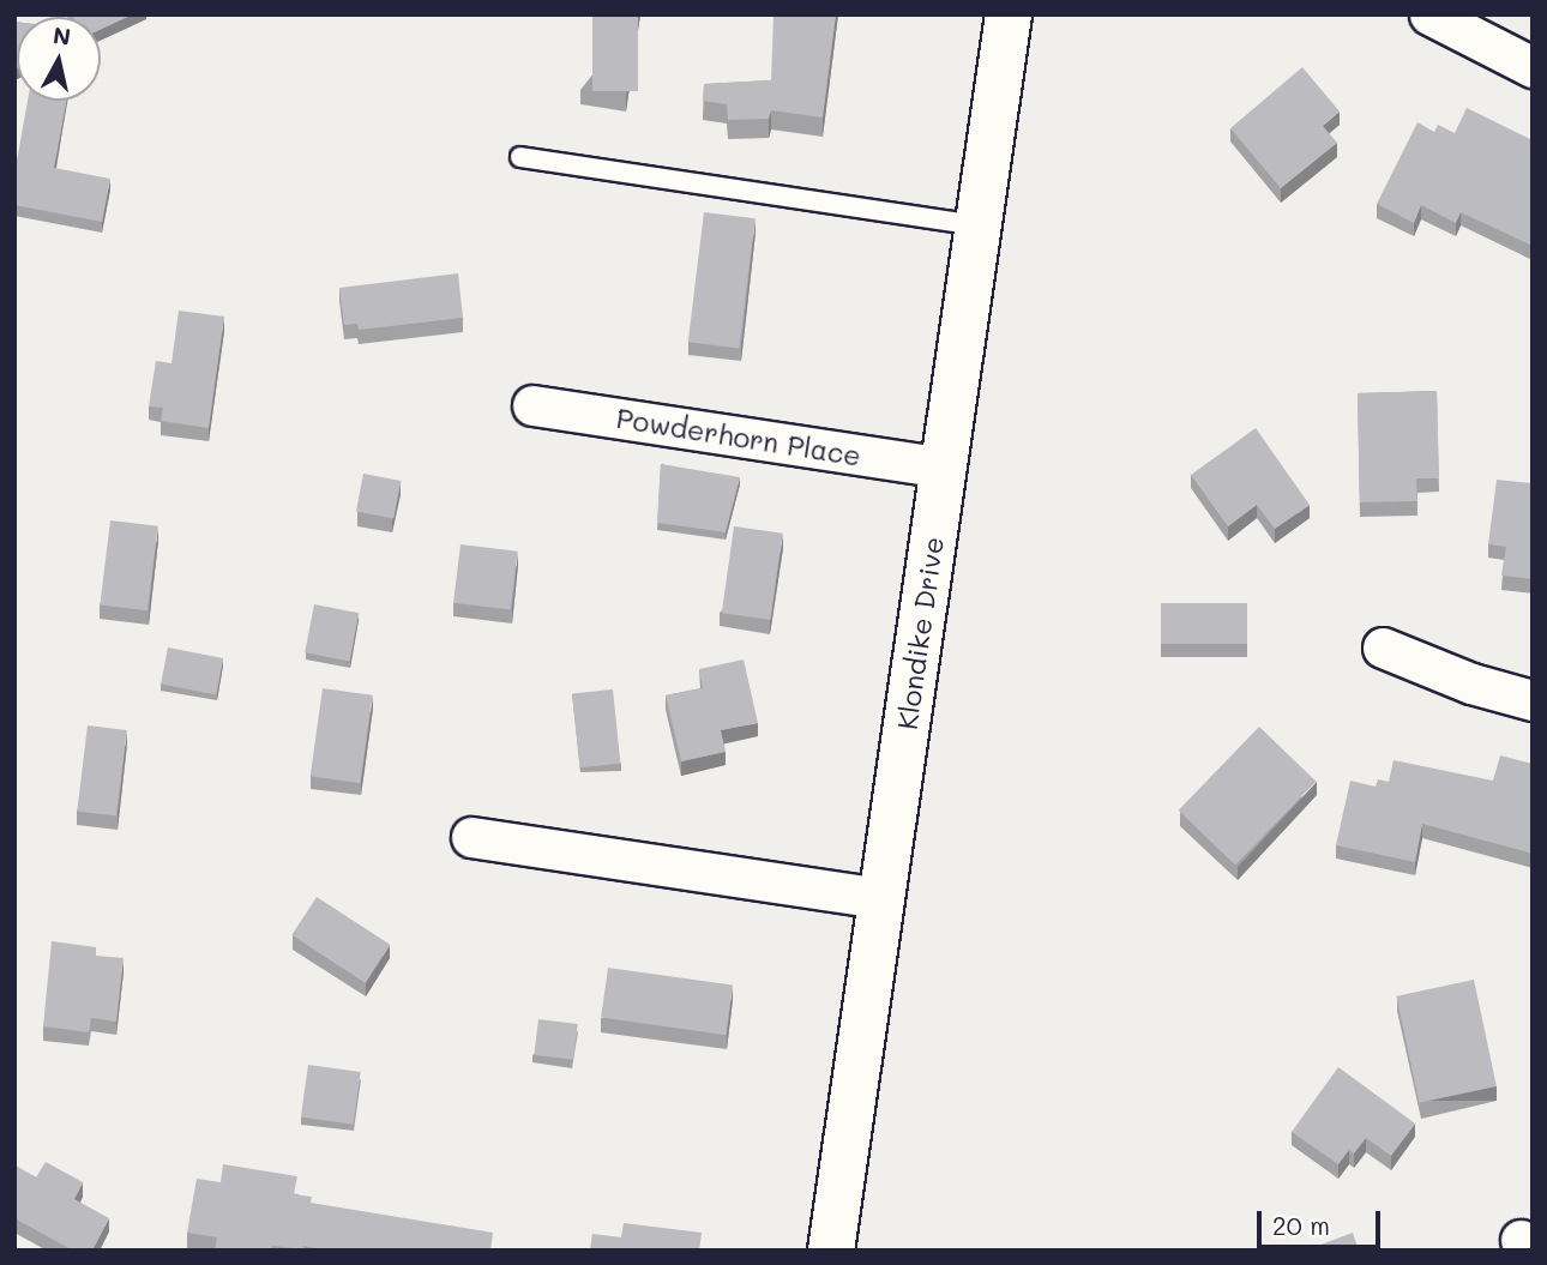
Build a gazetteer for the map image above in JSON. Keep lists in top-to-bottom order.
{
  "streets": {
    "street": ["Powderhorn Place", "Klondike Drive"]
  },
  "crossings": [
    ["Powderhorn Place", "Klondike Drive"]
  ],
  "scale_bar": "20 m",
  "north": "top"
}
